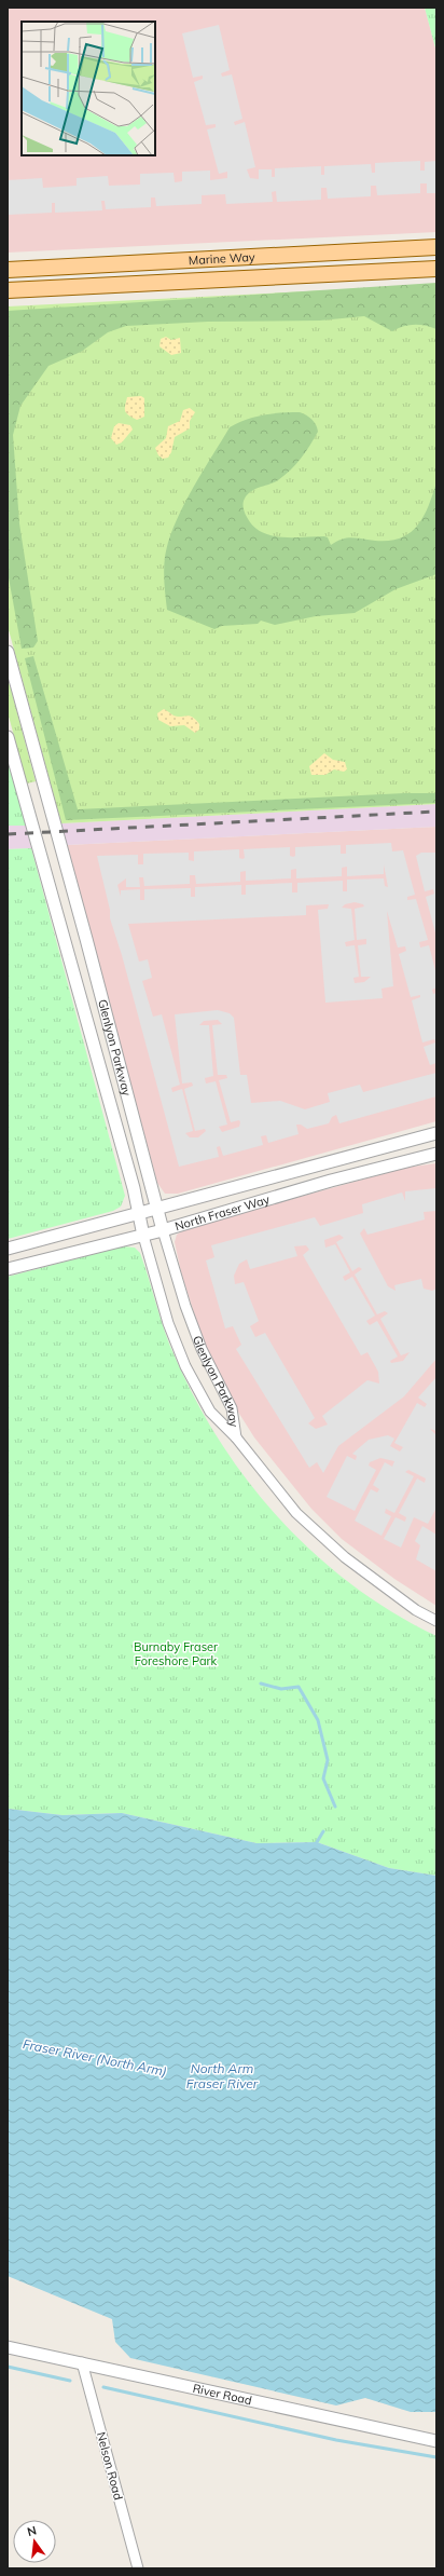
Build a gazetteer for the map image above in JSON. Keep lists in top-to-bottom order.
{
  "streets": {
    "main road": ["Marine Way"],
    "street": [
      "Glenlyon Parkway",
      "North Fraser Way",
      "River Road",
      "Nelson Road"
    ]
  },
  "crossings": [
    ["Glenlyon Parkway", "North Fraser Way"],
    ["River Road", "Nelson Road"]
  ],
  "water": ["Fraser River (North Arm)", "North Arm Fraser River"],
  "parks": ["Burnaby Fraser Foreshore Park"],
  "north": "top"
}
